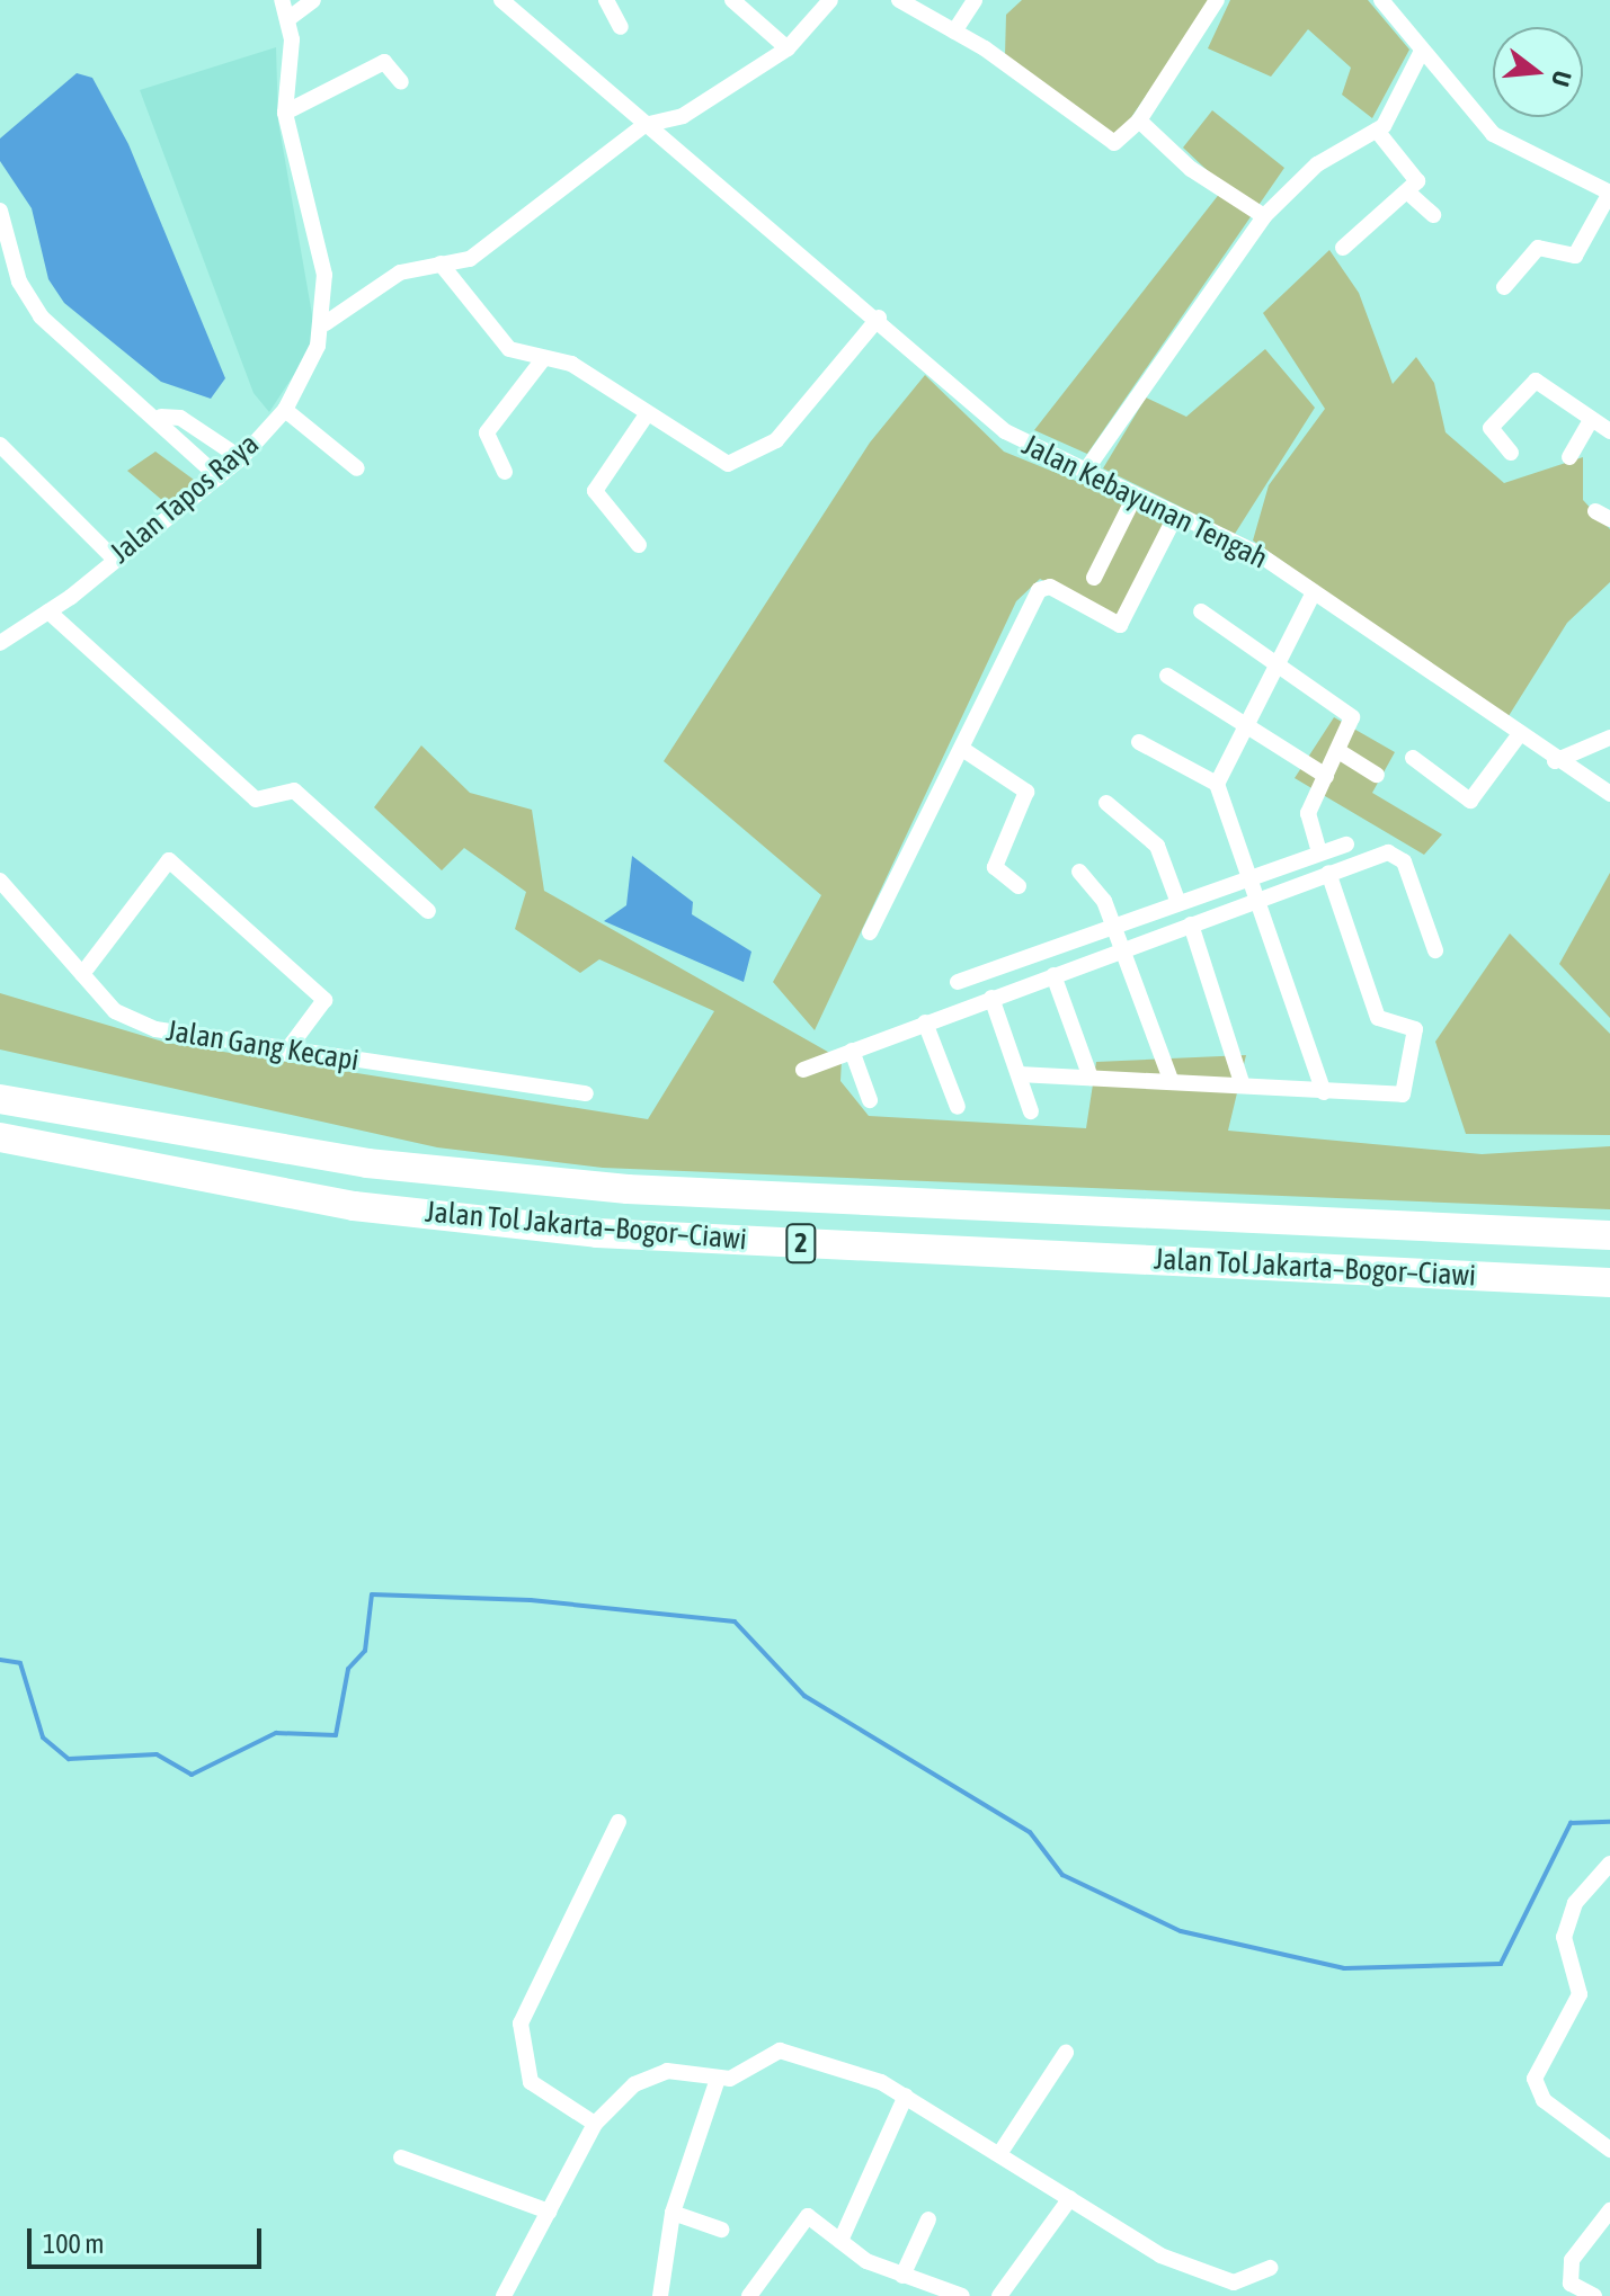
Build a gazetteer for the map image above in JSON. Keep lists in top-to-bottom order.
{
  "streets": {
    "highway": ["Jalan Tol Jakarta–Bogor–Ciawi", "2"],
    "street": ["Jalan Tapos Raya", "Jalan Kebayunan Tengah", "Jalan Gang Kecapi"]
  },
  "scale_bar": "100 m",
  "north": "right"
}
